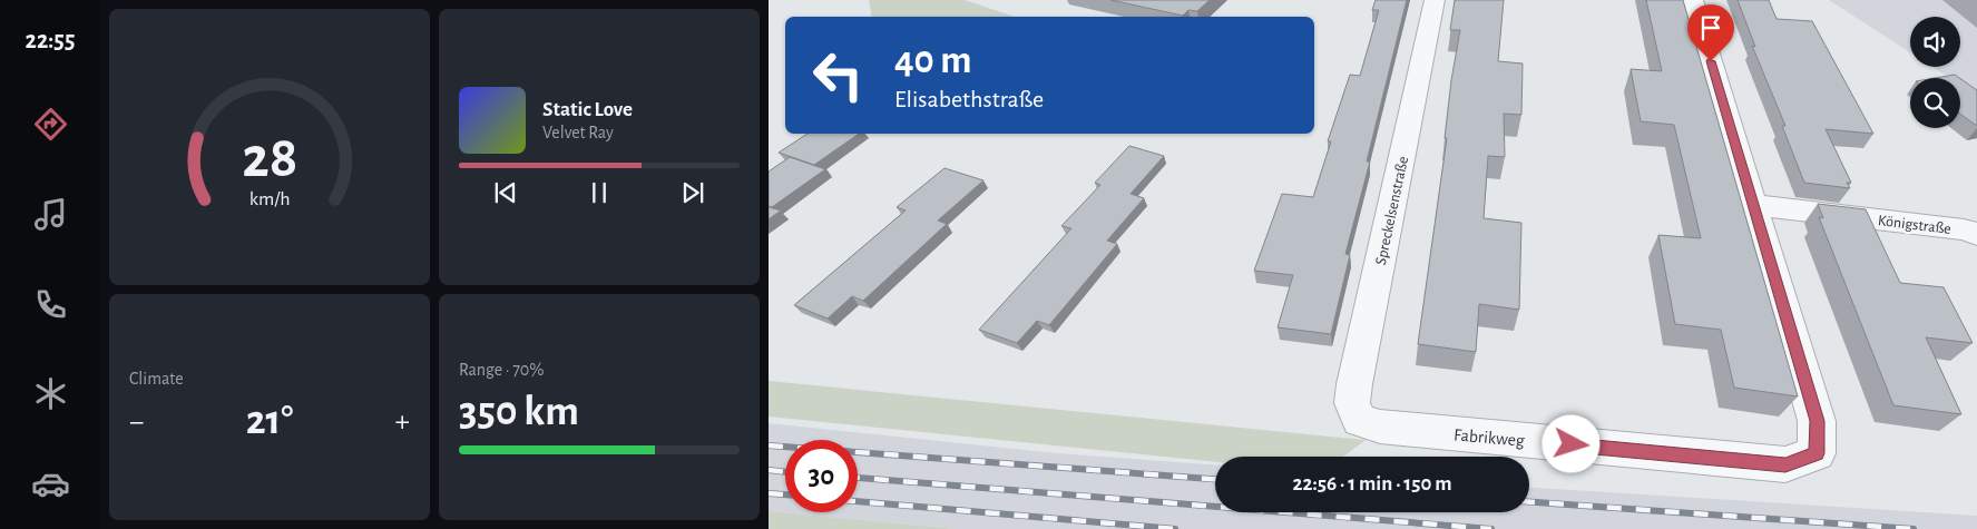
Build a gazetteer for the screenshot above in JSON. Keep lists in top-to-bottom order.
{
  "streets": {
    "street": ["Spreckelsenstraße", "Königstraße", "Fabrikweg"]
  },
  "crossings": [
    ["Spreckelsenstraße", "Fabrikweg"],
    ["Königstraße", "Fabrikweg"]
  ],
  "page": {
    "tabs": "22:55",
    "turn": ["40 m", "Elisabethstraße"],
    "song": ["Static Love", "Velvet Ray"],
    "tile": [
      "Climate",
      ["Range · 70%", "350 km"]
    ],
    "heat": ["−", "21°", "+"],
    "limit": "30",
    "trip": "22:56 · 1 min · 150 m",
    "gauge": ["28", "km/h"]
  }
}
